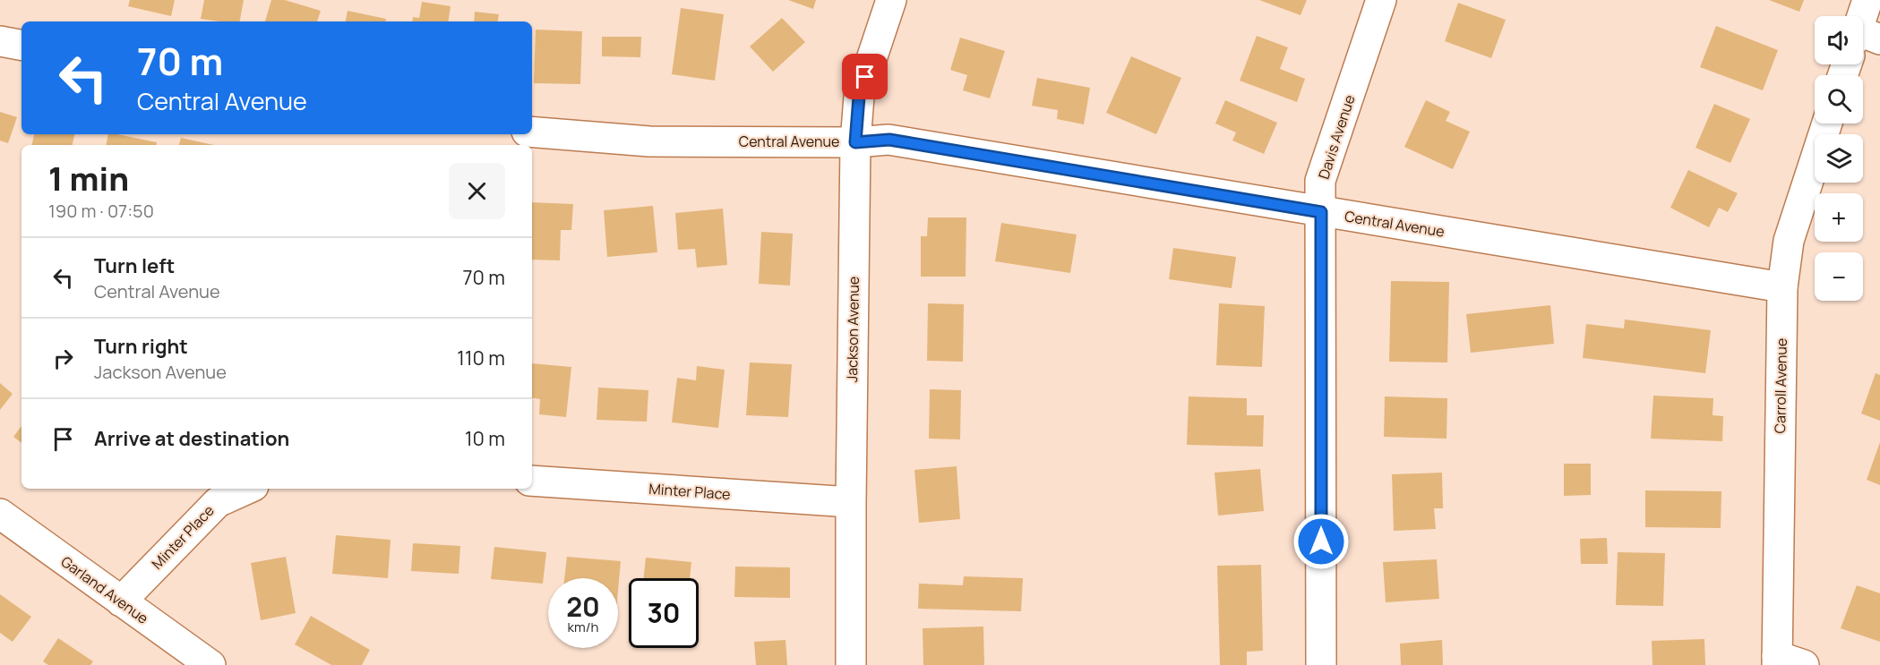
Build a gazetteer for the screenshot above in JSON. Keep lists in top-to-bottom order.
{
  "streets": {
    "street": [
      "Davis Avenue",
      "Central Avenue",
      "Jackson Avenue",
      "Carroll Avenue",
      "Minter Place",
      "Garland Avenue"
    ]
  },
  "crossings": [
    ["Davis Avenue", "Central Avenue"],
    ["Central Avenue", "Jackson Avenue"],
    ["Central Avenue", "Carroll Avenue"],
    ["Jackson Avenue", "Minter Place"],
    ["Minter Place", "Garland Avenue"]
  ],
  "page": {
    "map_buttons": ["+", "−"],
    "turn": ["70 m", "Central Avenue"],
    "heading": ["1 min", "190 m · 07:50"],
    "list": [
      {
        "name": "Turn left",
        "note": "Central Avenue",
        "value": "70 m"
      },
      {
        "name": "Turn right",
        "note": "Jackson Avenue",
        "value": "110 m"
      },
      {
        "name": "Arrive at destination",
        "value": "10 m"
      }
    ],
    "speed": "20 km/h",
    "limit": "30"
  }
}
